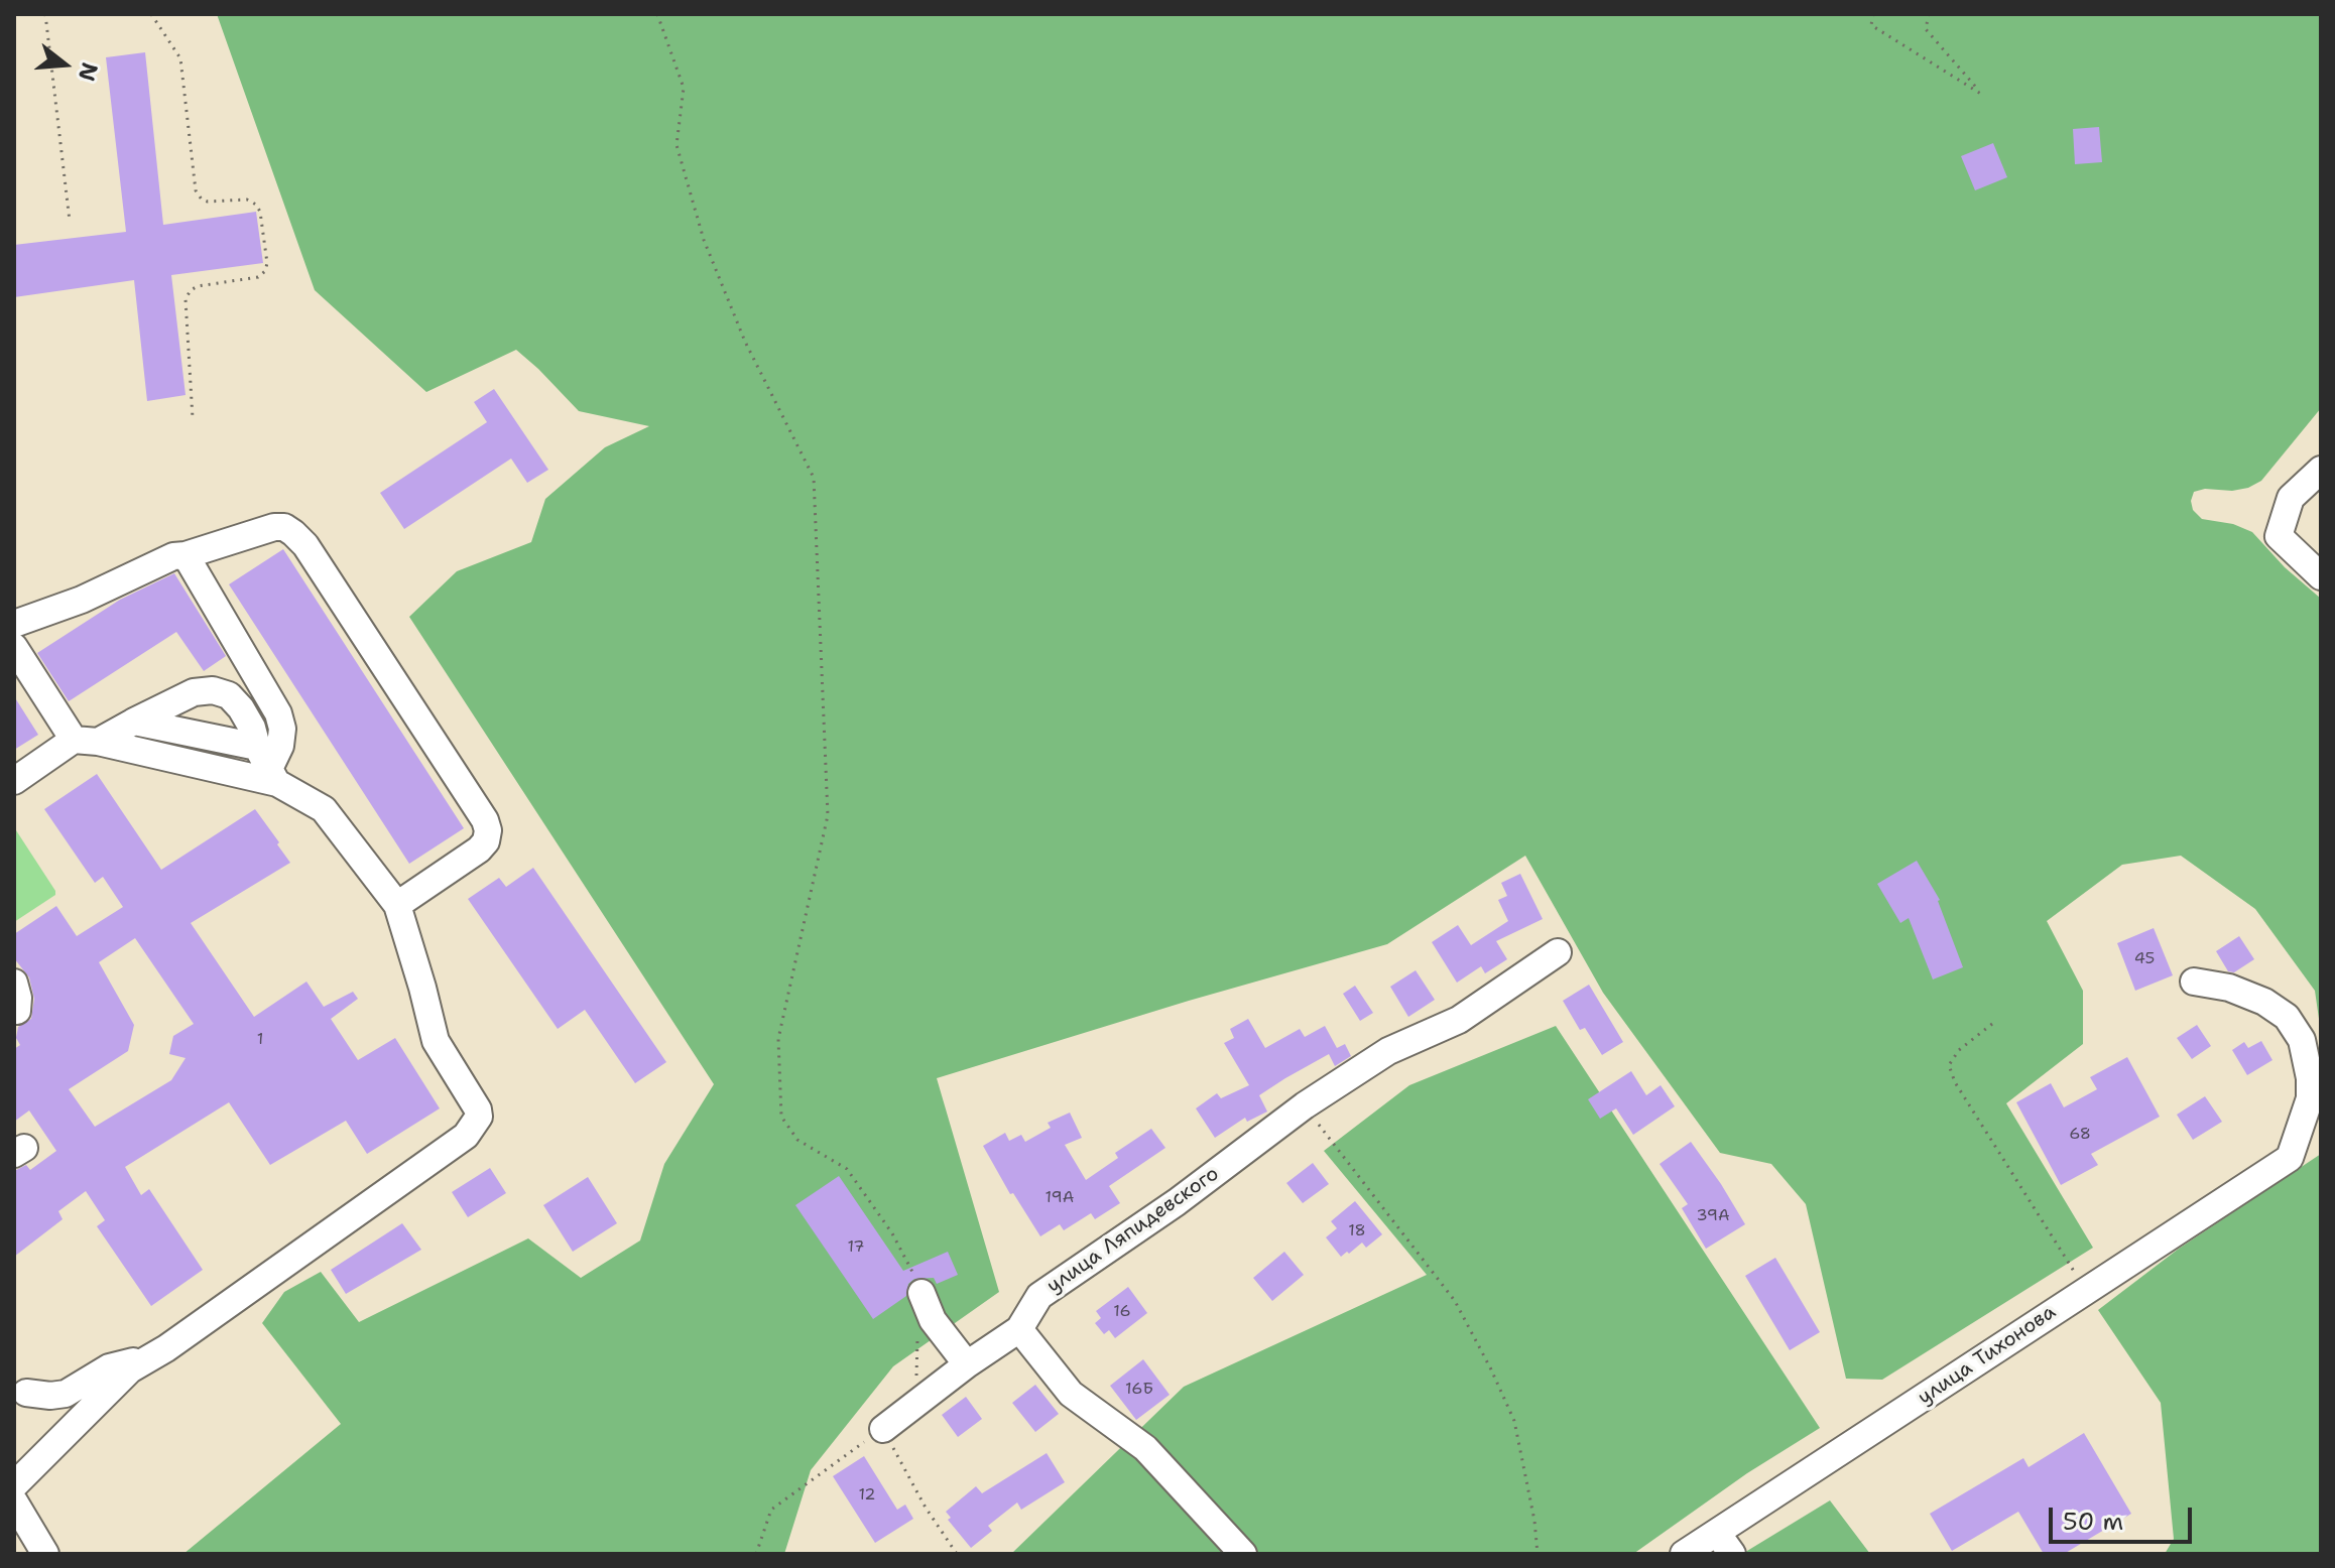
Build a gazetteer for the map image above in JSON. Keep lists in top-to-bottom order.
{
  "streets": {
    "street": ["улица Ляпидевского", "улица Тихонова"]
  },
  "house_numbers": [
    "45",
    "1",
    "68",
    "19А",
    "39А",
    "18",
    "17",
    "16",
    "16Б",
    "12"
  ],
  "scale_bar": "50 m",
  "north": "right"
}
